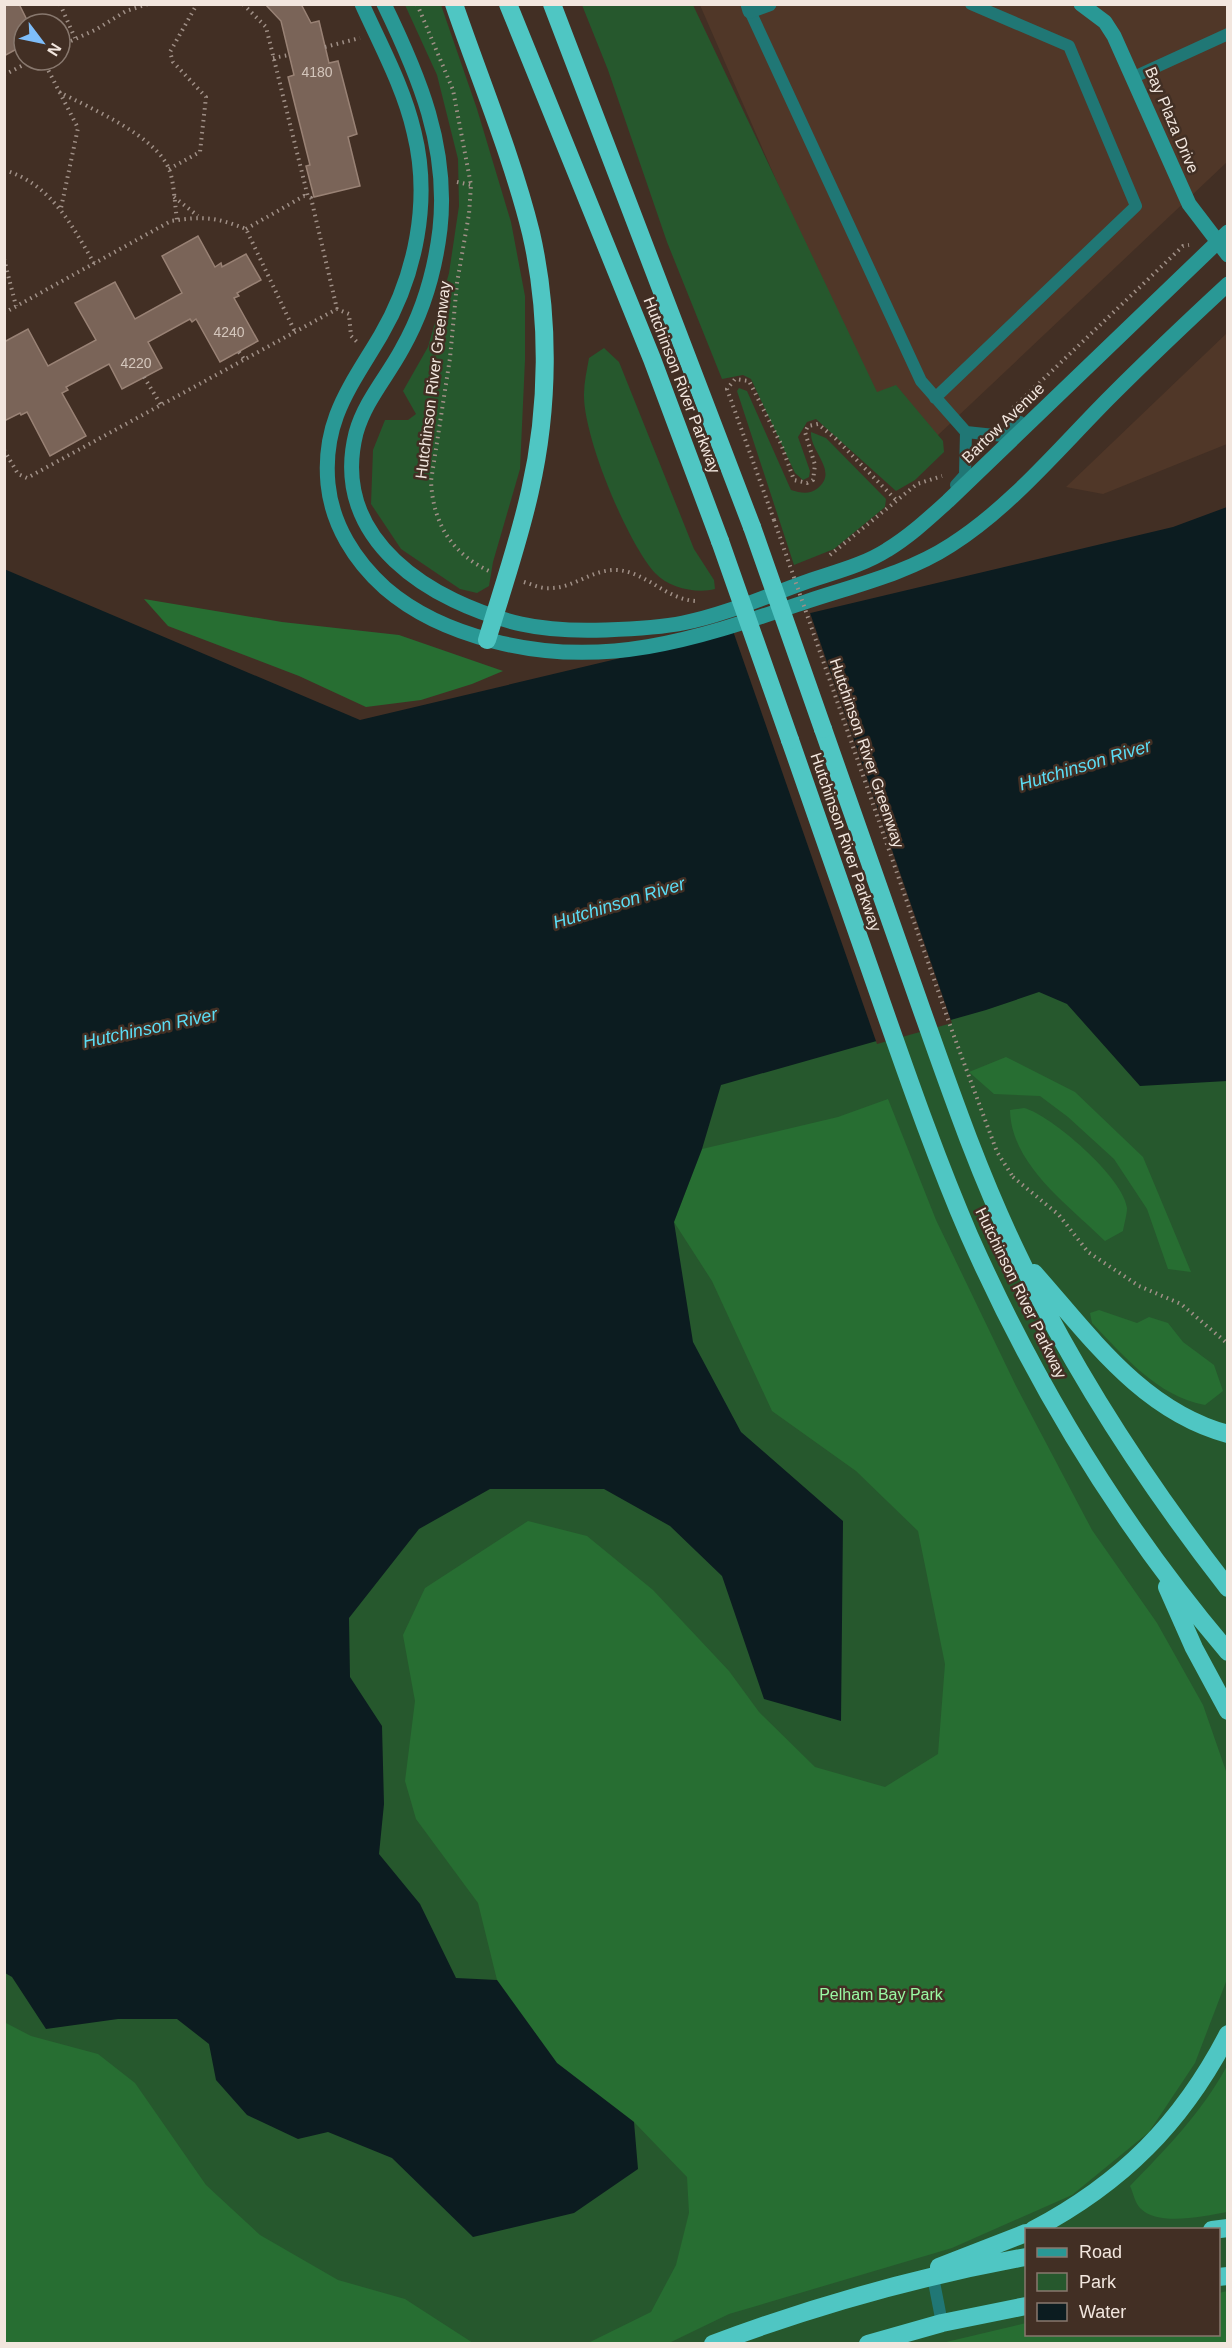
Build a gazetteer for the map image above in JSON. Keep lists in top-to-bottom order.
{
  "streets": {
    "highway": ["Hutchinson River Parkway"],
    "street": ["Bay Plaza Drive", "Bartow Avenue"],
    "path": ["Hutchinson River Greenway"]
  },
  "crossings": [
    ["Bay Plaza Drive", "Bartow Avenue"]
  ],
  "water": ["Hutchinson River"],
  "parks": ["Pelham Bay Park"],
  "house_numbers": ["4180", "4240", "4220"],
  "legend": ["Road", "Park", "Water"],
  "north": "bottom right"
}
